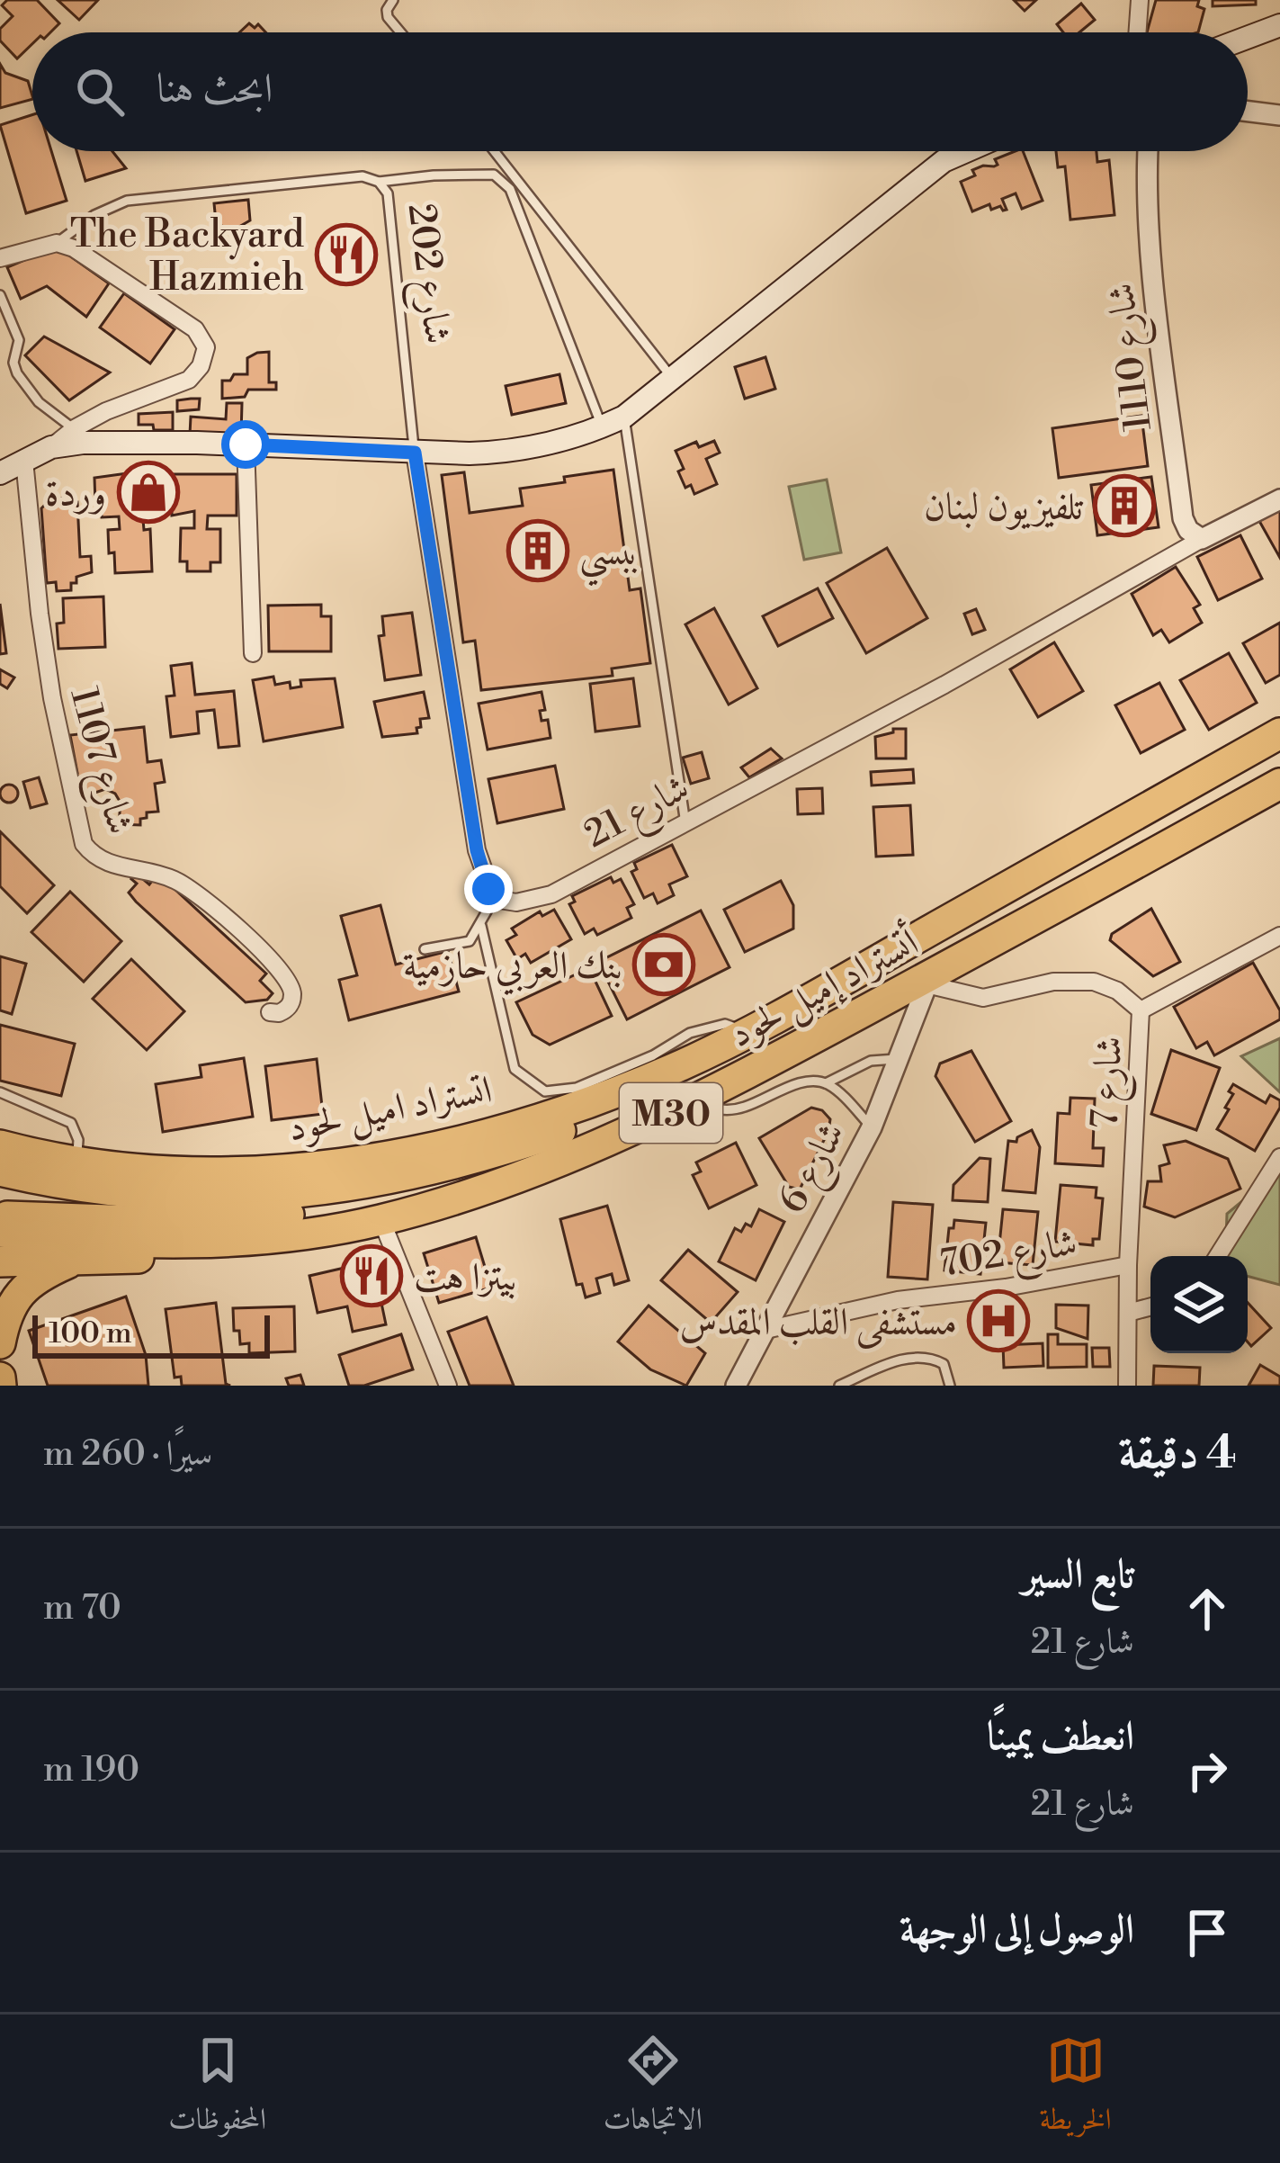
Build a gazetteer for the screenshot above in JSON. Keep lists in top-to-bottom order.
{
  "streets": {
    "highway": ["أتستراد إميل لحود", "اتستراد اميل لحود", "M30"],
    "street": [
      "شارع 1110",
      "شارع 1107",
      "شارع 21",
      "شارع 7",
      "شارع 6",
      "شارع 702"
    ],
    "lane": ["شارع 202"]
  },
  "crossings": [
    ["شارع 1110", "شارع 21"],
    ["أتستراد إميل لحود", "شارع 7"],
    ["أتستراد إميل لحود", "اتستراد اميل لحود"],
    ["أتستراد إميل لحود", "شارع 6"],
    ["شارع 7", "شارع 6"],
    ["شارع 7", "شارع 702"],
    ["شارع 6", "شارع 702"]
  ],
  "places": {
    "restaurant": ["The Backyard Hazmieh", "بيتزا هت"],
    "shop": ["وردة"],
    "building": ["تلفيزيون لبنان", "ببسي"],
    "bank": ["بنك العربي حازمية"],
    "hospital": ["مستشفى القلب المقدس"]
  },
  "scale_bar": "100 m",
  "page": {
    "search": "ابحث هنا",
    "scale": "100 m",
    "heading": ["4 دقيقة", "سيرًا · 260 m"],
    "list": [
      ["تابع السير", "شارع 21", "70 m"],
      ["انعطف يمينًا", "شارع 21", "190 m"],
      "الوصول إلى الوجهة"
    ],
    "nav": ["الخريطة", "الاتجاهات", "المحفوظات"]
  }
}
